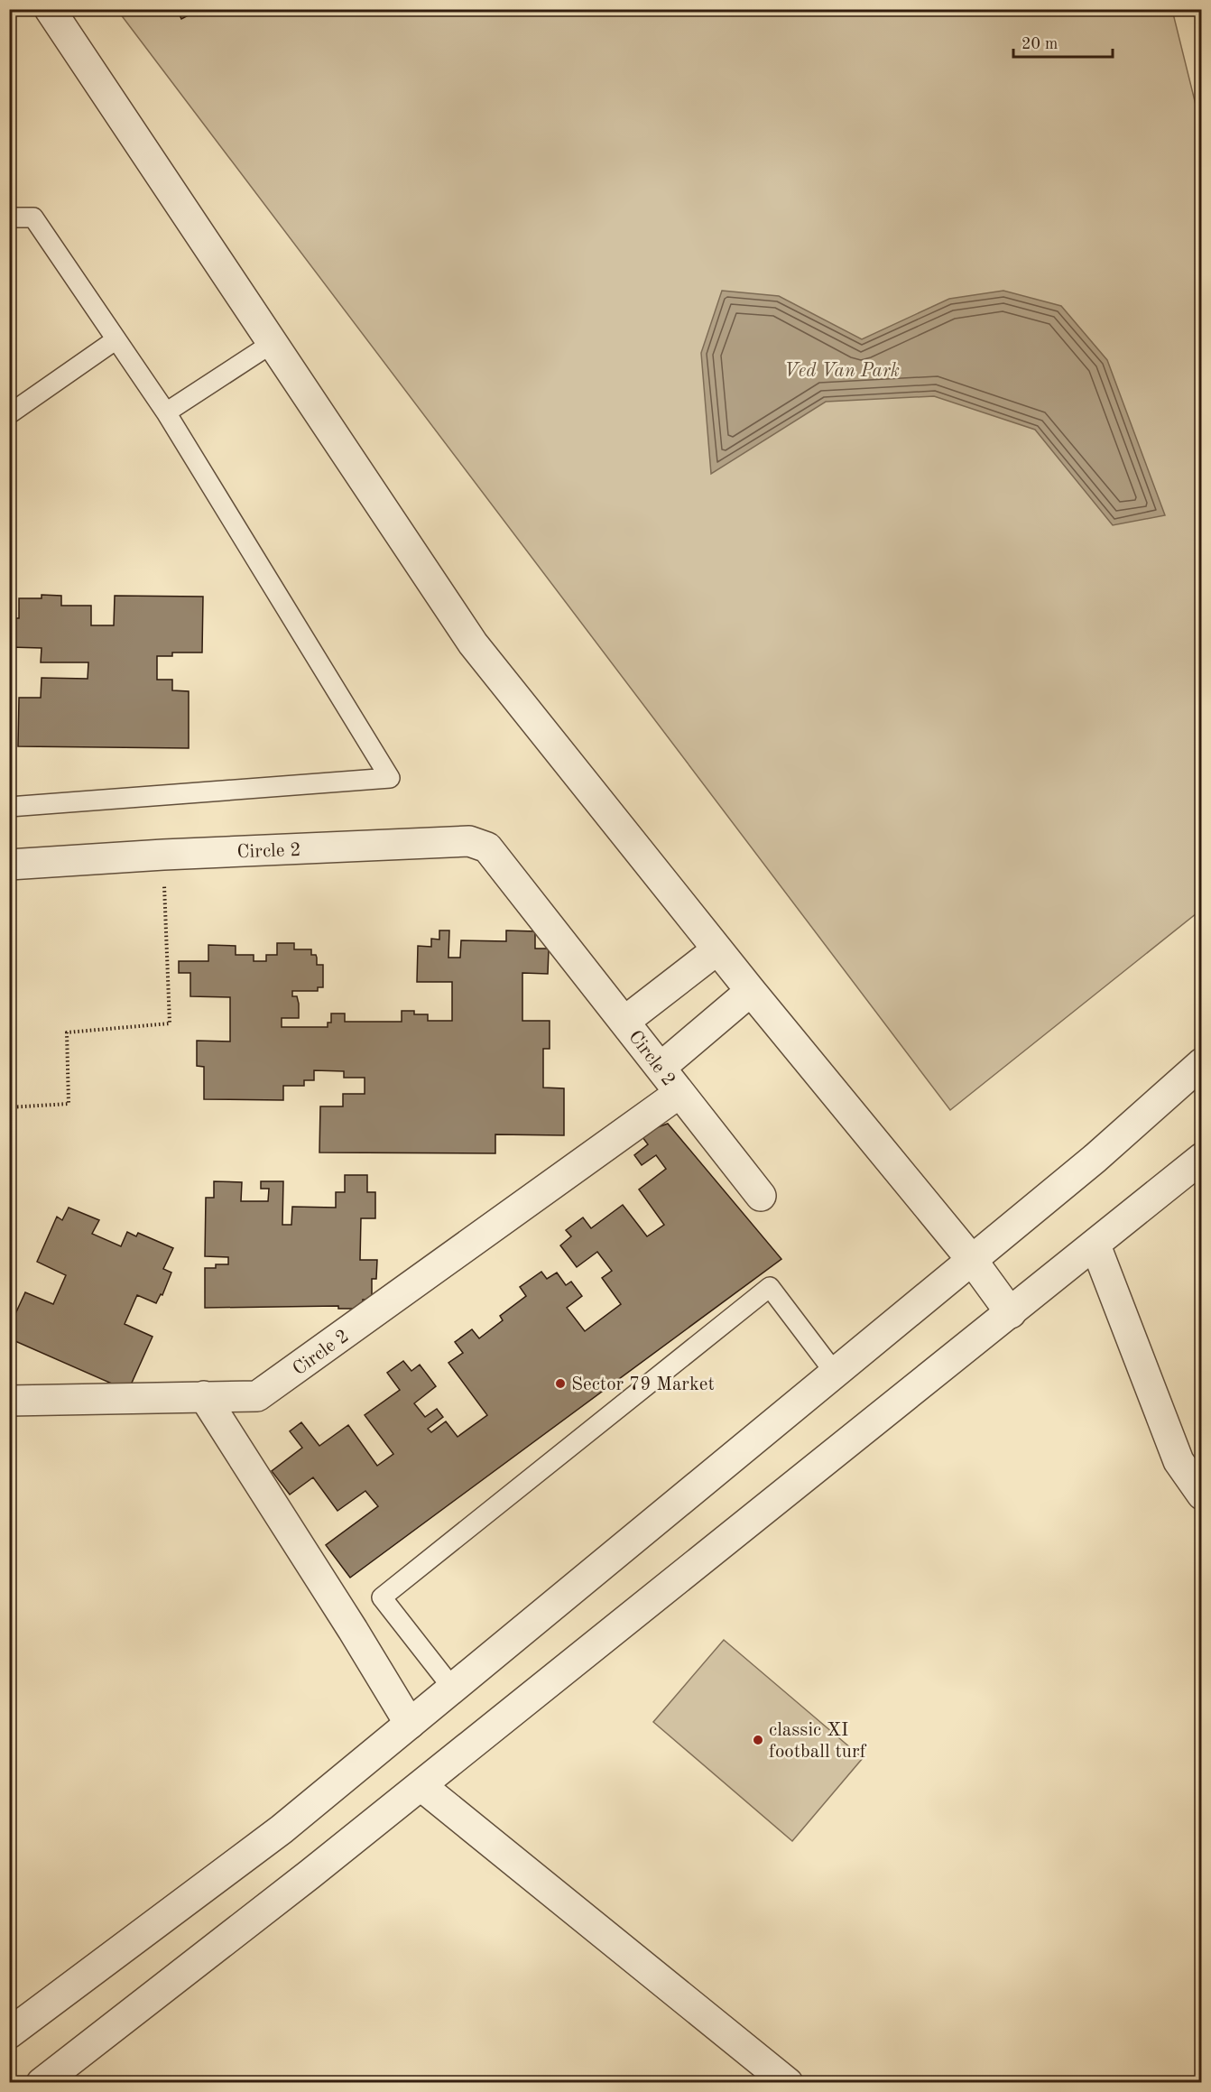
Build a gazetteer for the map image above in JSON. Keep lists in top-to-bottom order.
{
  "streets": {
    "street": ["Circle 2"]
  },
  "parks": ["Ved Van Park"],
  "places": ["Sector 79 Market", "classic XI football turf"],
  "scale_bar": "20 m"
}
